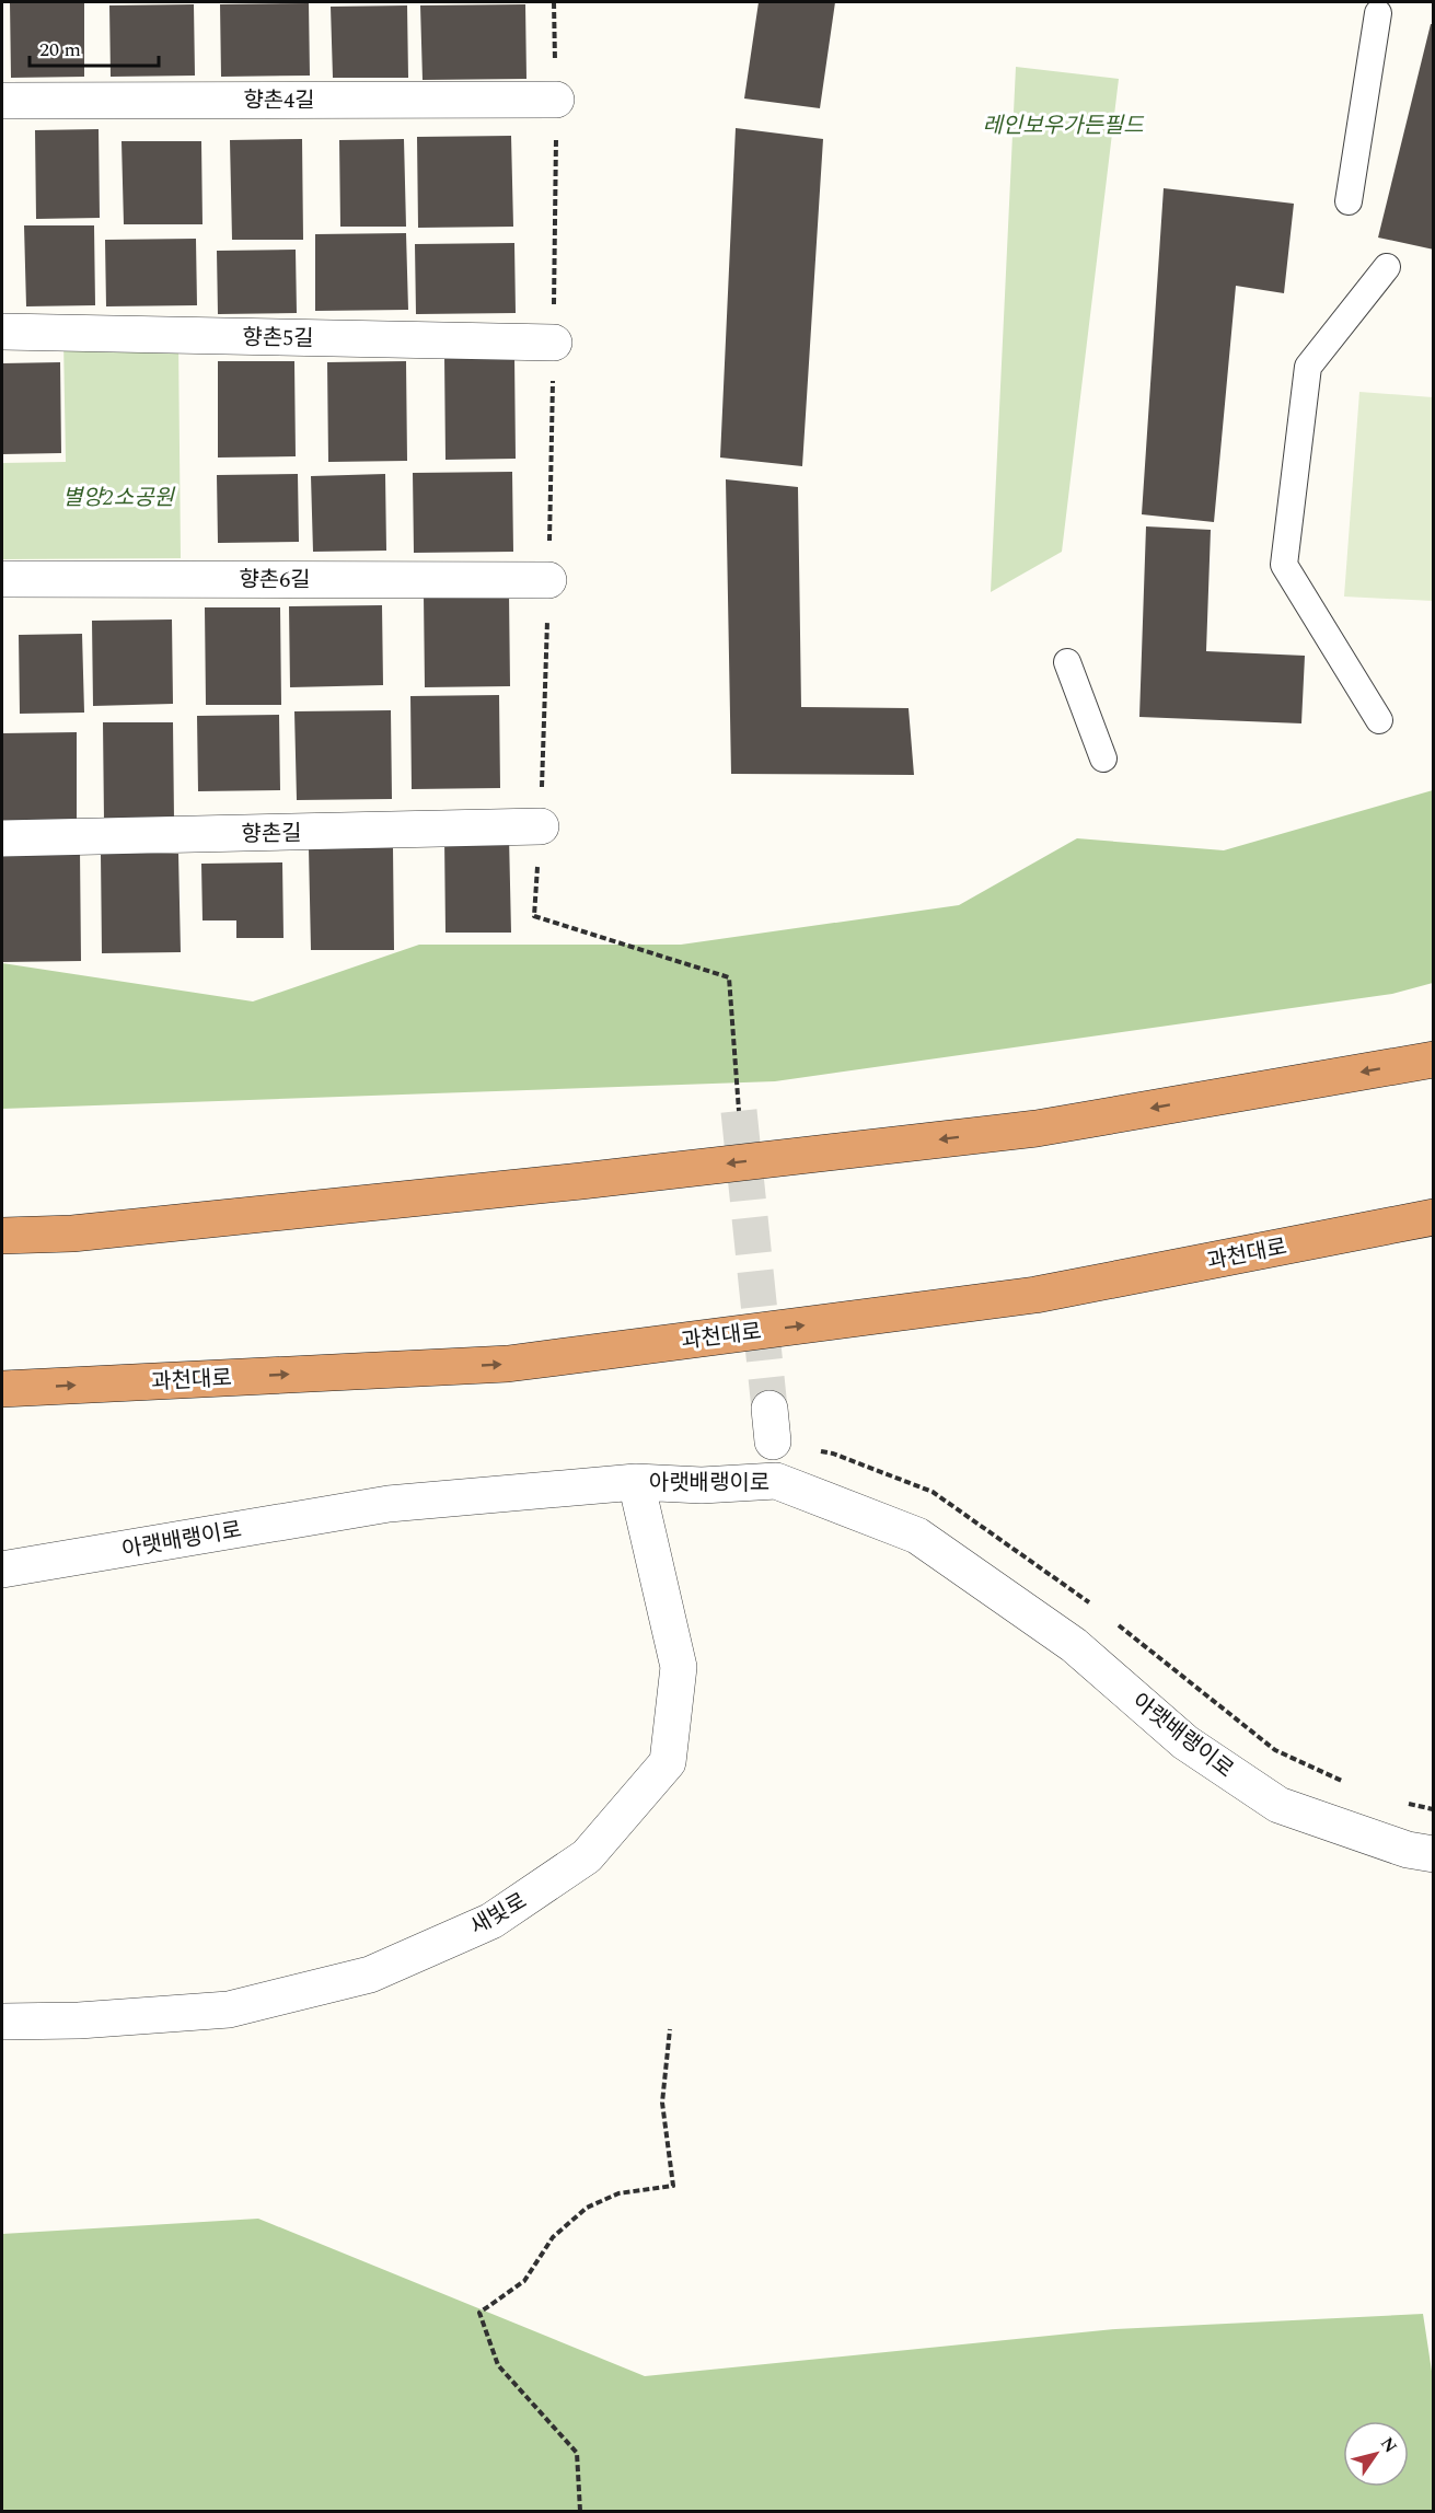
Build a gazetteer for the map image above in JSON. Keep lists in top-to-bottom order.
{
  "streets": {
    "highway": ["과천대로"],
    "street": [
      "향촌4길",
      "향촌5길",
      "향촌6길",
      "향촌길",
      "아랫배랭이로",
      "새빛로"
    ]
  },
  "crossings": [
    ["아랫배랭이로", "새빛로"]
  ],
  "parks": ["레인보우가든필드", "별양2소공원"],
  "scale_bar": "20 m",
  "north": "top right"
}
